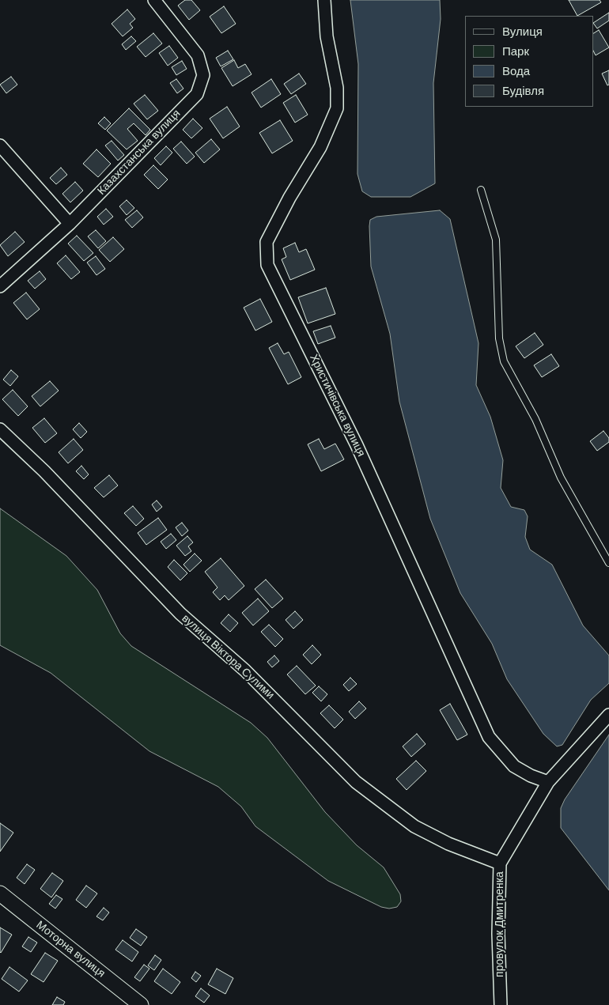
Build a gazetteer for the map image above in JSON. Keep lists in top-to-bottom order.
{
  "streets": {
    "street": [
      "Казахстанська вулиця",
      "Христичівська вулиця",
      "вулиця Віктора Сулими",
      "провулок Дмитренка",
      "Моторна вулиця"
    ]
  },
  "crossings": [
    ["Христичівська вулиця", "провулок Дмитренка"],
    ["вулиця Віктора Сулими", "провулок Дмитренка"]
  ],
  "legend": [
    "Вулиця",
    "Парк",
    "Вода",
    "Будівля"
  ]
}
